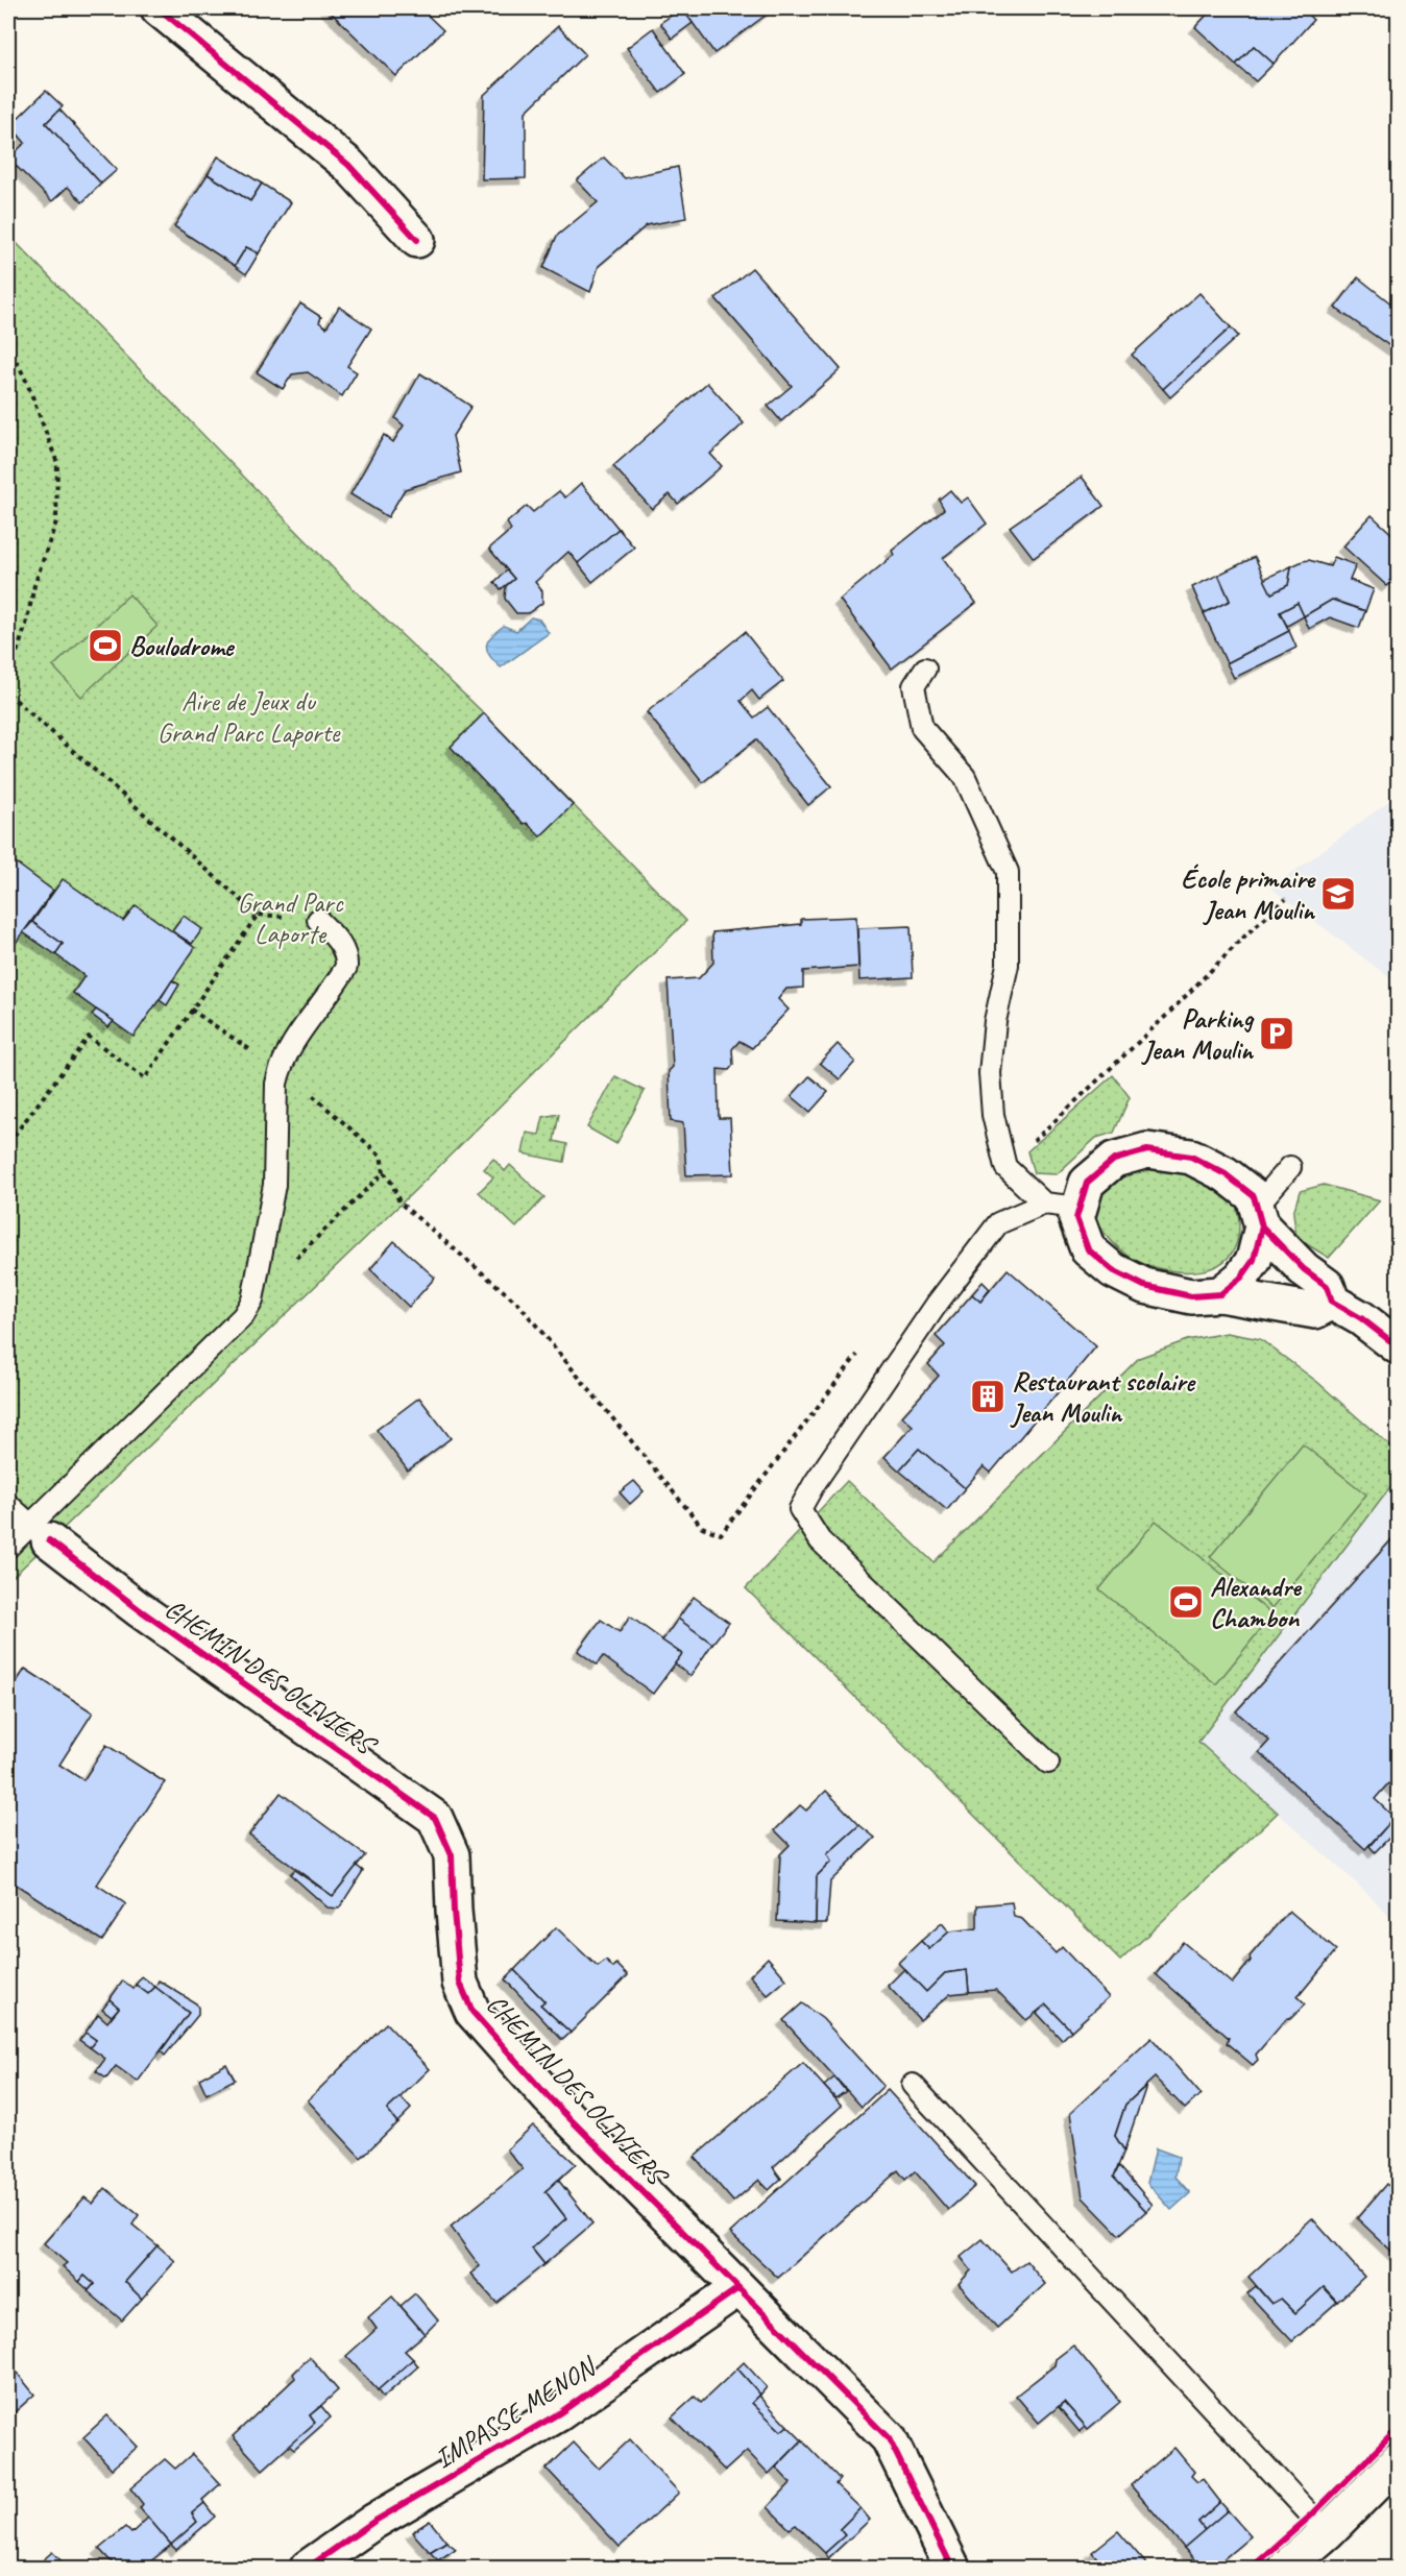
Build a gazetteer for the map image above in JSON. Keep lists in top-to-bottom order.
{
  "streets": {
    "street": ["CHEMIN DES OLIVIERS", "IMPASSE MENON"]
  },
  "crossings": [
    ["CHEMIN DES OLIVIERS", "IMPASSE MENON"]
  ],
  "parks": ["Aire de Jeux du Grand Parc Laporte", "Grand Parc Laporte"],
  "places": {
    "sports": ["Boulodrome", "Alexandre Chambon"],
    "school or university": ["École primaire Jean Moulin"],
    "parking": ["Parking Jean Moulin"],
    "building": ["Restaurant scolaire Jean Moulin"]
  }
}
